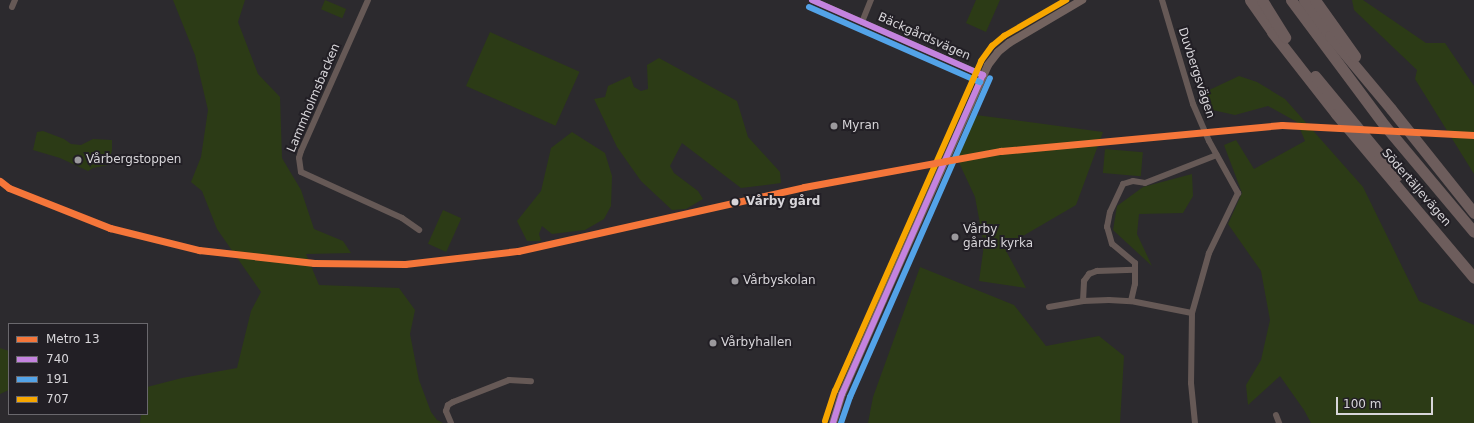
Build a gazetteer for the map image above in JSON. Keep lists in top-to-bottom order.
{
  "streets": {
    "highway": ["Södertäljevägen"],
    "street": ["Bäckgårdsvägen", "Duvbergsvägen", "Lammholmsbacken"]
  },
  "places": [
    "Myran",
    "Vårbergstoppen",
    "Vårby gård",
    "Vårby gårds kyrka",
    "Vårbyskolan",
    "Vårbyhallen"
  ],
  "lines": [
    "transit line 740",
    "transit line 707",
    "transit line 191",
    "metro line 13"
  ],
  "legend": [
    "Metro 13",
    "740",
    "191",
    "707"
  ],
  "scale_bar": "100 m"
}
